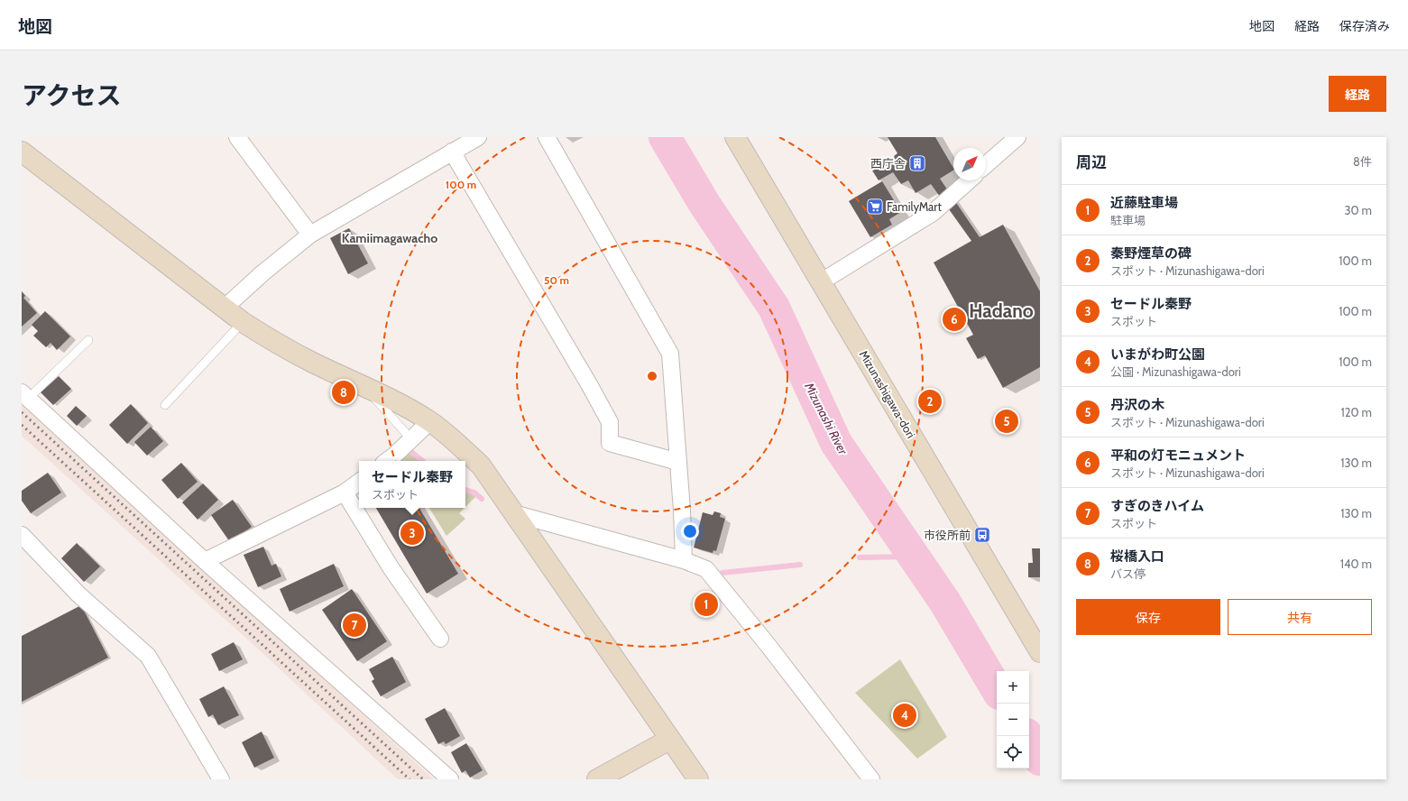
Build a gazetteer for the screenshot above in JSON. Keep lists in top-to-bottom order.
{
  "streets": {
    "street": ["Mizunashigawa-dori"]
  },
  "districts": ["Kamiimagawacho", "Hadano"],
  "water": ["Mizunashi River"],
  "places": {
    "building": ["西庁舎"],
    "supermarket": ["FamilyMart"],
    "bus stop": ["市役所前"]
  },
  "north": "top right",
  "page": {
    "header": "地図",
    "nav": ["地図", "経路", "保存済み"],
    "title": "アクセス",
    "buttons": [
      "経路",
      ["保存", "共有"]
    ],
    "heading": ["周辺", "8件"],
    "list": [
      {
        "mark": "1",
        "name": "近藤駐車場",
        "note": "駐車場",
        "value": "30 m"
      },
      {
        "mark": "2",
        "name": "秦野煙草の碑",
        "note": "スポット · Mizunashigawa-dori",
        "value": "100 m"
      },
      {
        "mark": "3",
        "name": "セードル秦野",
        "note": "スポット",
        "value": "100 m"
      },
      {
        "mark": "4",
        "name": "いまがわ町公園",
        "note": "公園 · Mizunashigawa-dori",
        "value": "100 m"
      },
      {
        "mark": "5",
        "name": "丹沢の木",
        "note": "スポット · Mizunashigawa-dori",
        "value": "120 m"
      },
      {
        "mark": "6",
        "name": "平和の灯モニュメント",
        "note": "スポット · Mizunashigawa-dori",
        "value": "130 m"
      },
      {
        "mark": "7",
        "name": "すぎのきハイム",
        "note": "スポット",
        "value": "130 m"
      },
      {
        "mark": "8",
        "name": "桜橋入口",
        "note": "バス停",
        "value": "140 m"
      }
    ],
    "pins": [
      "6",
      "8",
      "2",
      "5",
      "3",
      "1",
      "7",
      "4"
    ],
    "popup": ["セードル秦野", "スポット"],
    "map_buttons": ["+", "−"]
  },
  "rings": ["100 m", "50 m"]
}
